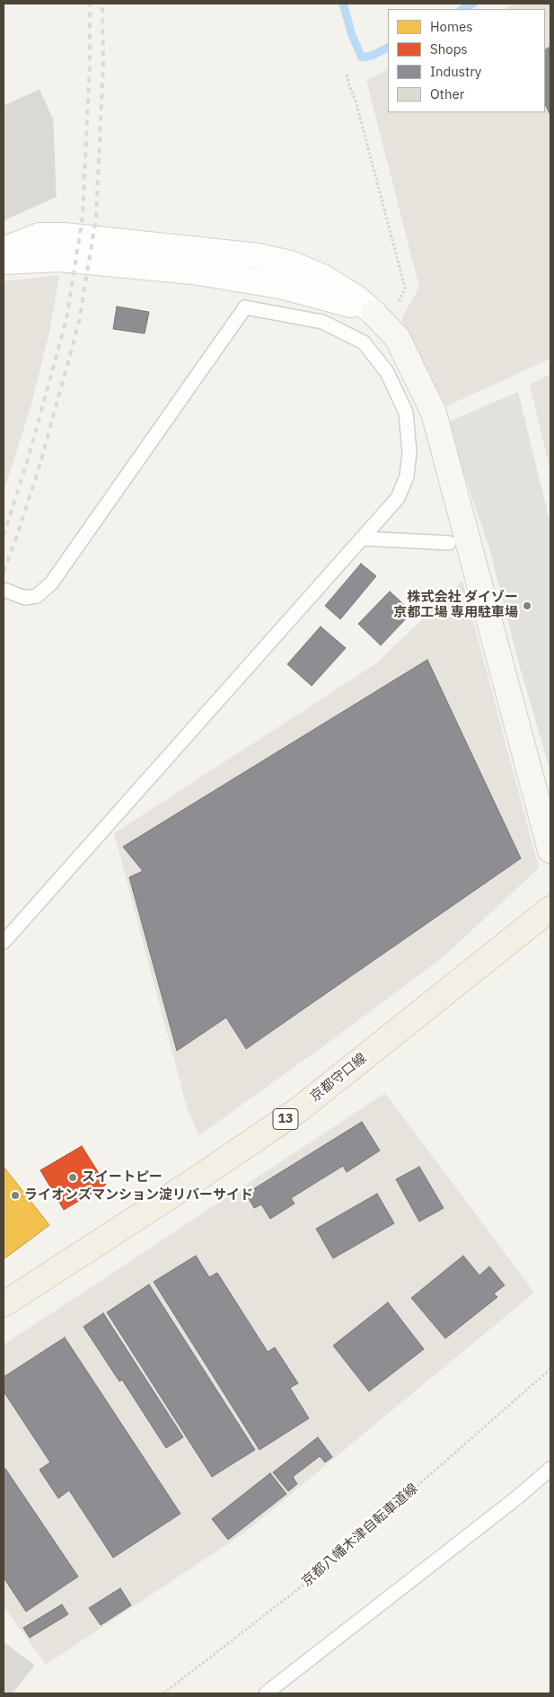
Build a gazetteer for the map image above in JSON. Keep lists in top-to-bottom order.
{
  "streets": {
    "main road": ["京都守口線", "13"],
    "path": ["京都八幡木津自転車道線"]
  },
  "places": ["株式会社 ダイゾー 京都工場 専用駐車場", "スイートピー", "ライオンズマンション淀リバーサイド"],
  "legend": [
    "Homes",
    "Shops",
    "Industry",
    "Other"
  ]
}
